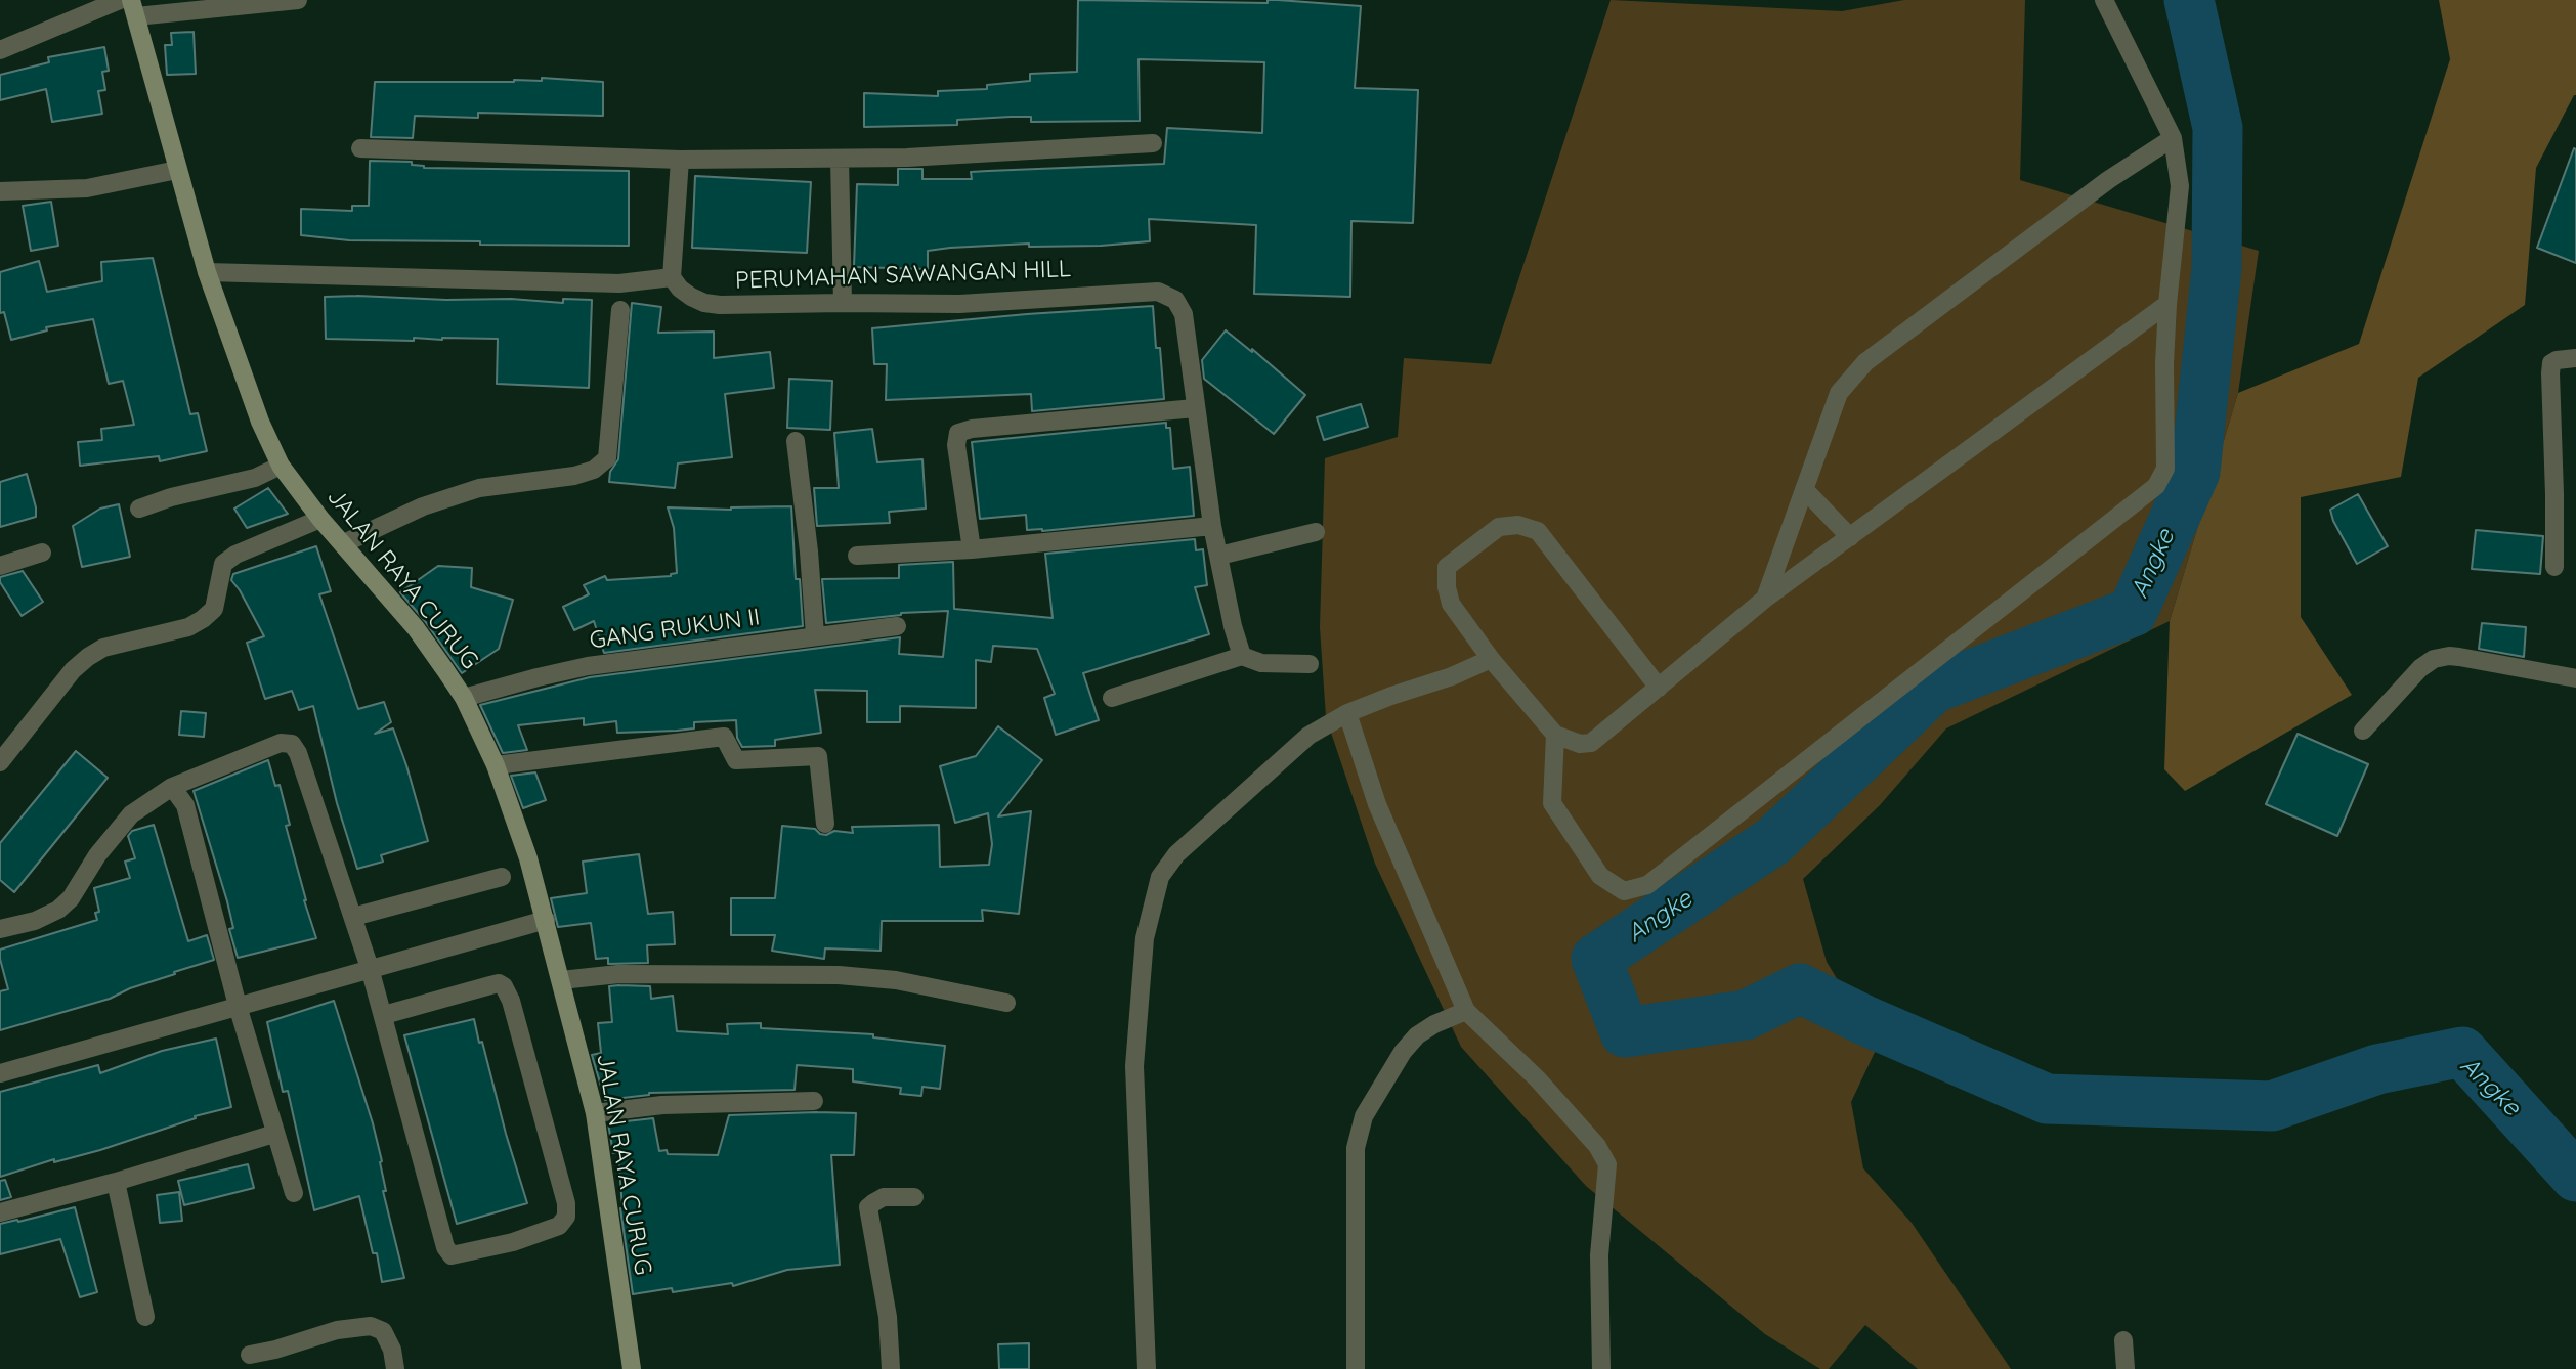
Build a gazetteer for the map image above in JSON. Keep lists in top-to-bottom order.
{
  "streets": {
    "main road": ["JALAN RAYA CURUG"],
    "street": ["PERUMAHAN SAWANGAN HILL", "GANG RUKUN II"]
  },
  "crossings": [
    ["JALAN RAYA CURUG", "GANG RUKUN II"]
  ],
  "water": ["Angke"]
}
